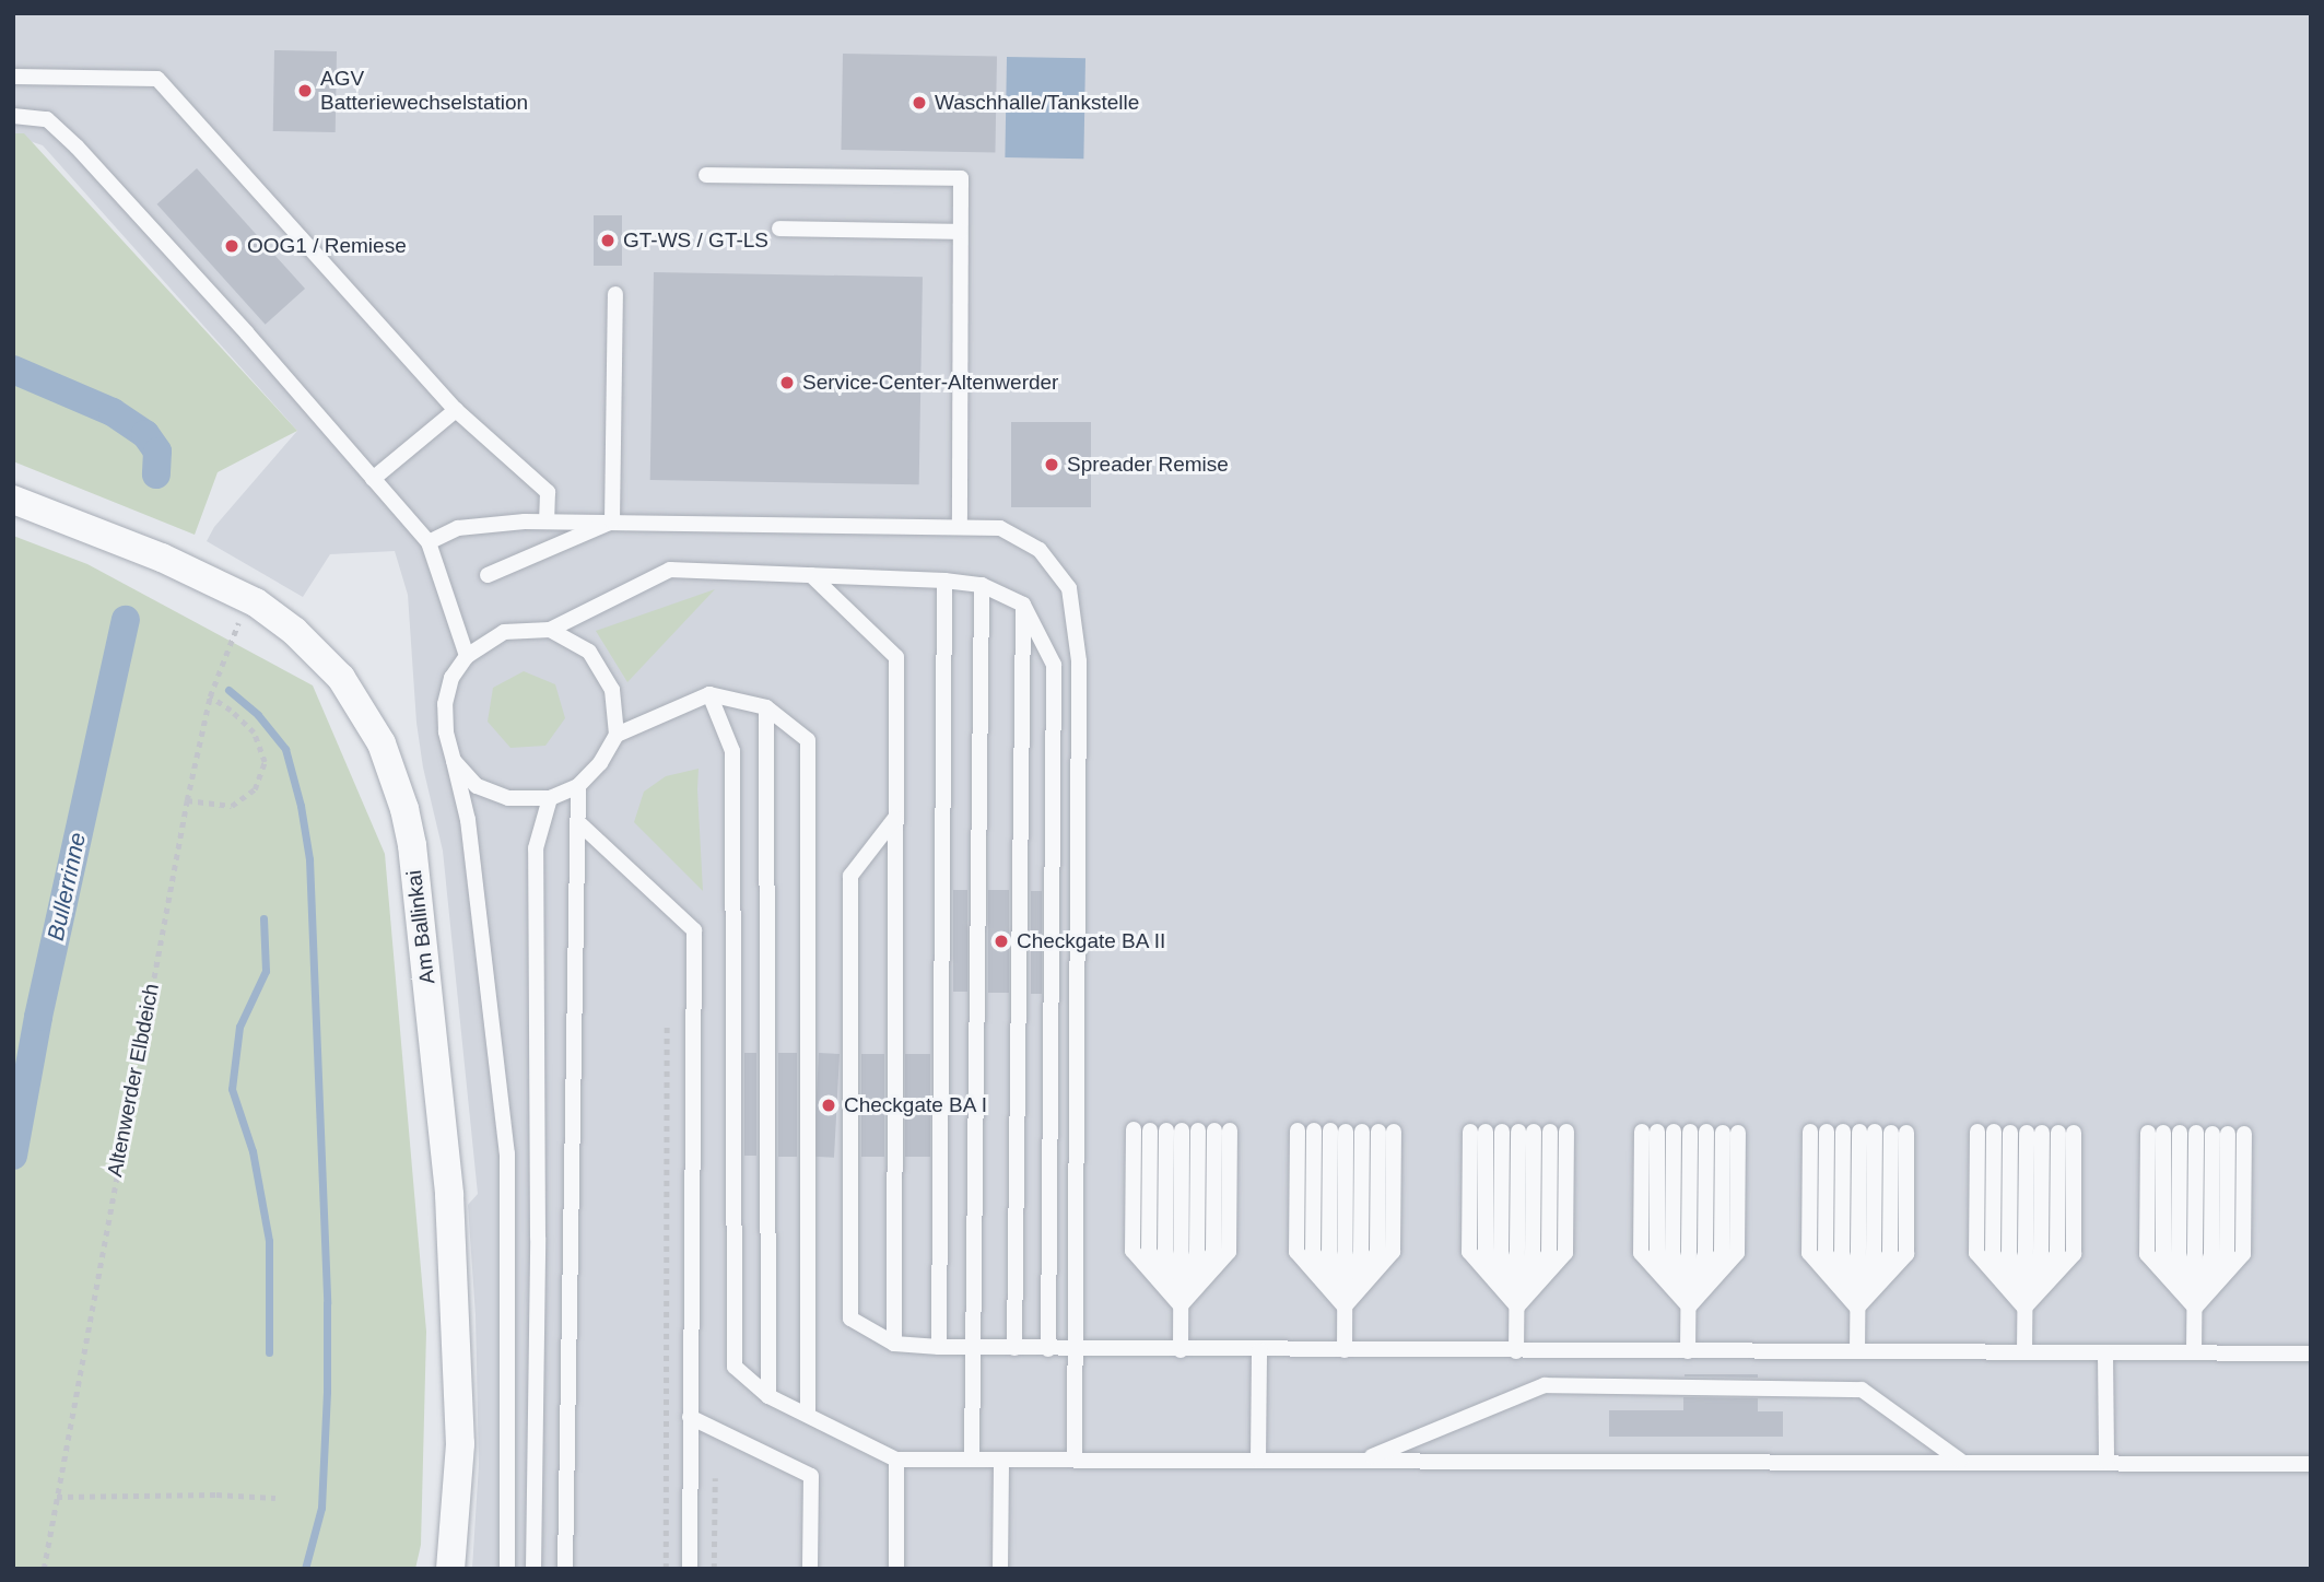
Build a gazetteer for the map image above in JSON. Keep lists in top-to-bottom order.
{
  "streets": {
    "street": ["Am Ballinkai"],
    "path": ["Altenwerder Elbdeich"]
  },
  "crossings": [
    ["Am Ballinkai", "Altenwerder Elbdeich"]
  ],
  "water": ["Bullerrinne"],
  "places": [
    "AGV Batteriewechselstation",
    "Waschhalle/Tankstelle",
    "GT-WS / GT-LS",
    "OOG1 / Remiese",
    "Service-Center-Altenwerder",
    "Spreader Remise",
    "Checkgate BA II",
    "Checkgate BA I"
  ]
}
